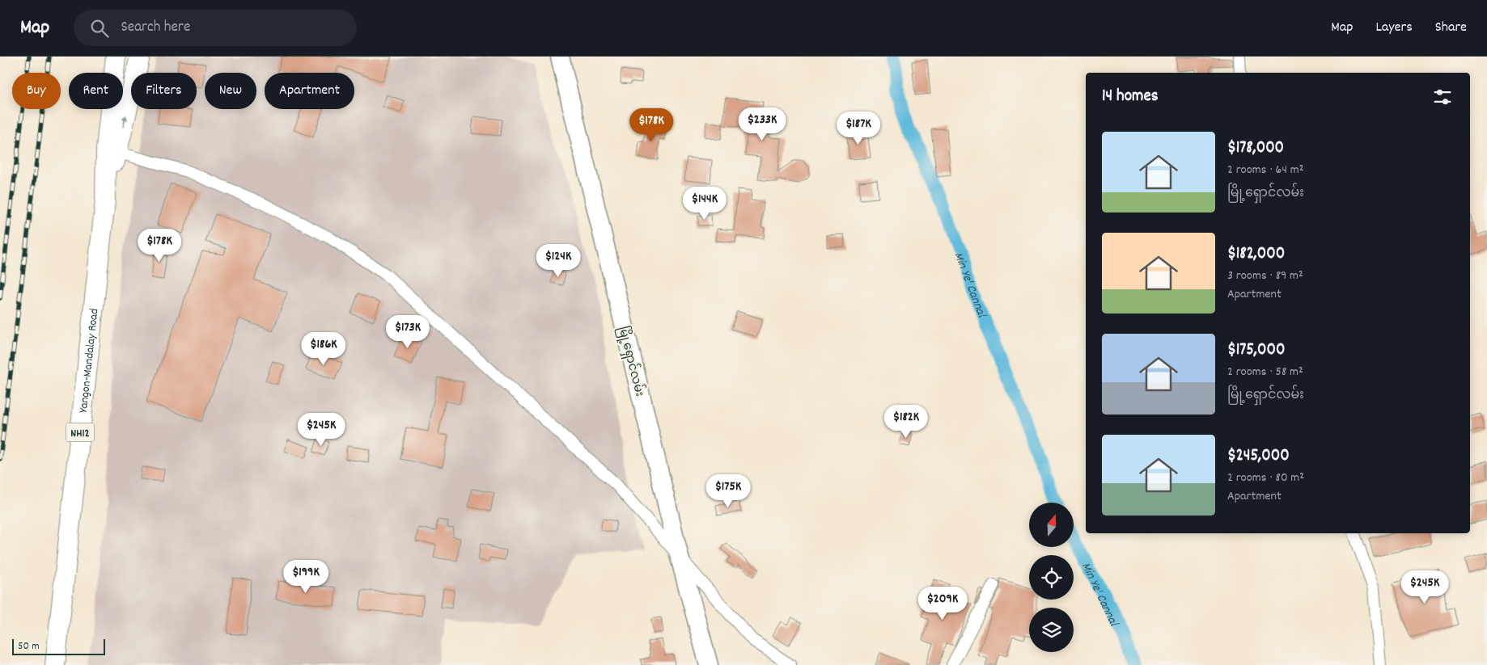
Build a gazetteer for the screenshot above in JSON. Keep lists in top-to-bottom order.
{
  "streets": {
    "highway": ["Yangon-Mandalay Road", "NH12"],
    "main road": ["မြို့ရှောင်လမ်း"]
  },
  "crossings": [
    ["Yangon-Mandalay Road", "NH12"]
  ],
  "water": ["Min Ye' Cannal"],
  "scale_bar": "50 m",
  "north": "top",
  "page": {
    "header": "Map",
    "search": "Search here",
    "nav": ["Map", "Layers", "Share"],
    "chip": [
      "Buy",
      "Rent",
      "Filters",
      "New",
      "Apartment"
    ],
    "heading": "14 homes",
    "price": [
      "$233K",
      "$178K",
      "$187K",
      "$144K",
      "$178K",
      "$124K",
      "$173K",
      "$186K",
      "$182K",
      "$245K",
      "$175K",
      "$199K",
      "$245K",
      "$209K"
    ],
    "list": [
      {
        "name": "$178,000",
        "note": "2 rooms · 64 m² · မြို့ရှောင်လမ်း"
      },
      {
        "name": "$182,000",
        "note": "3 rooms · 89 m² · Apartment"
      },
      {
        "name": "$175,000",
        "note": "2 rooms · 58 m² · မြို့ရှောင်လမ်း"
      },
      {
        "name": "$245,000",
        "note": "2 rooms · 80 m² · Apartment"
      }
    ],
    "scale": "50 m"
  }
}
